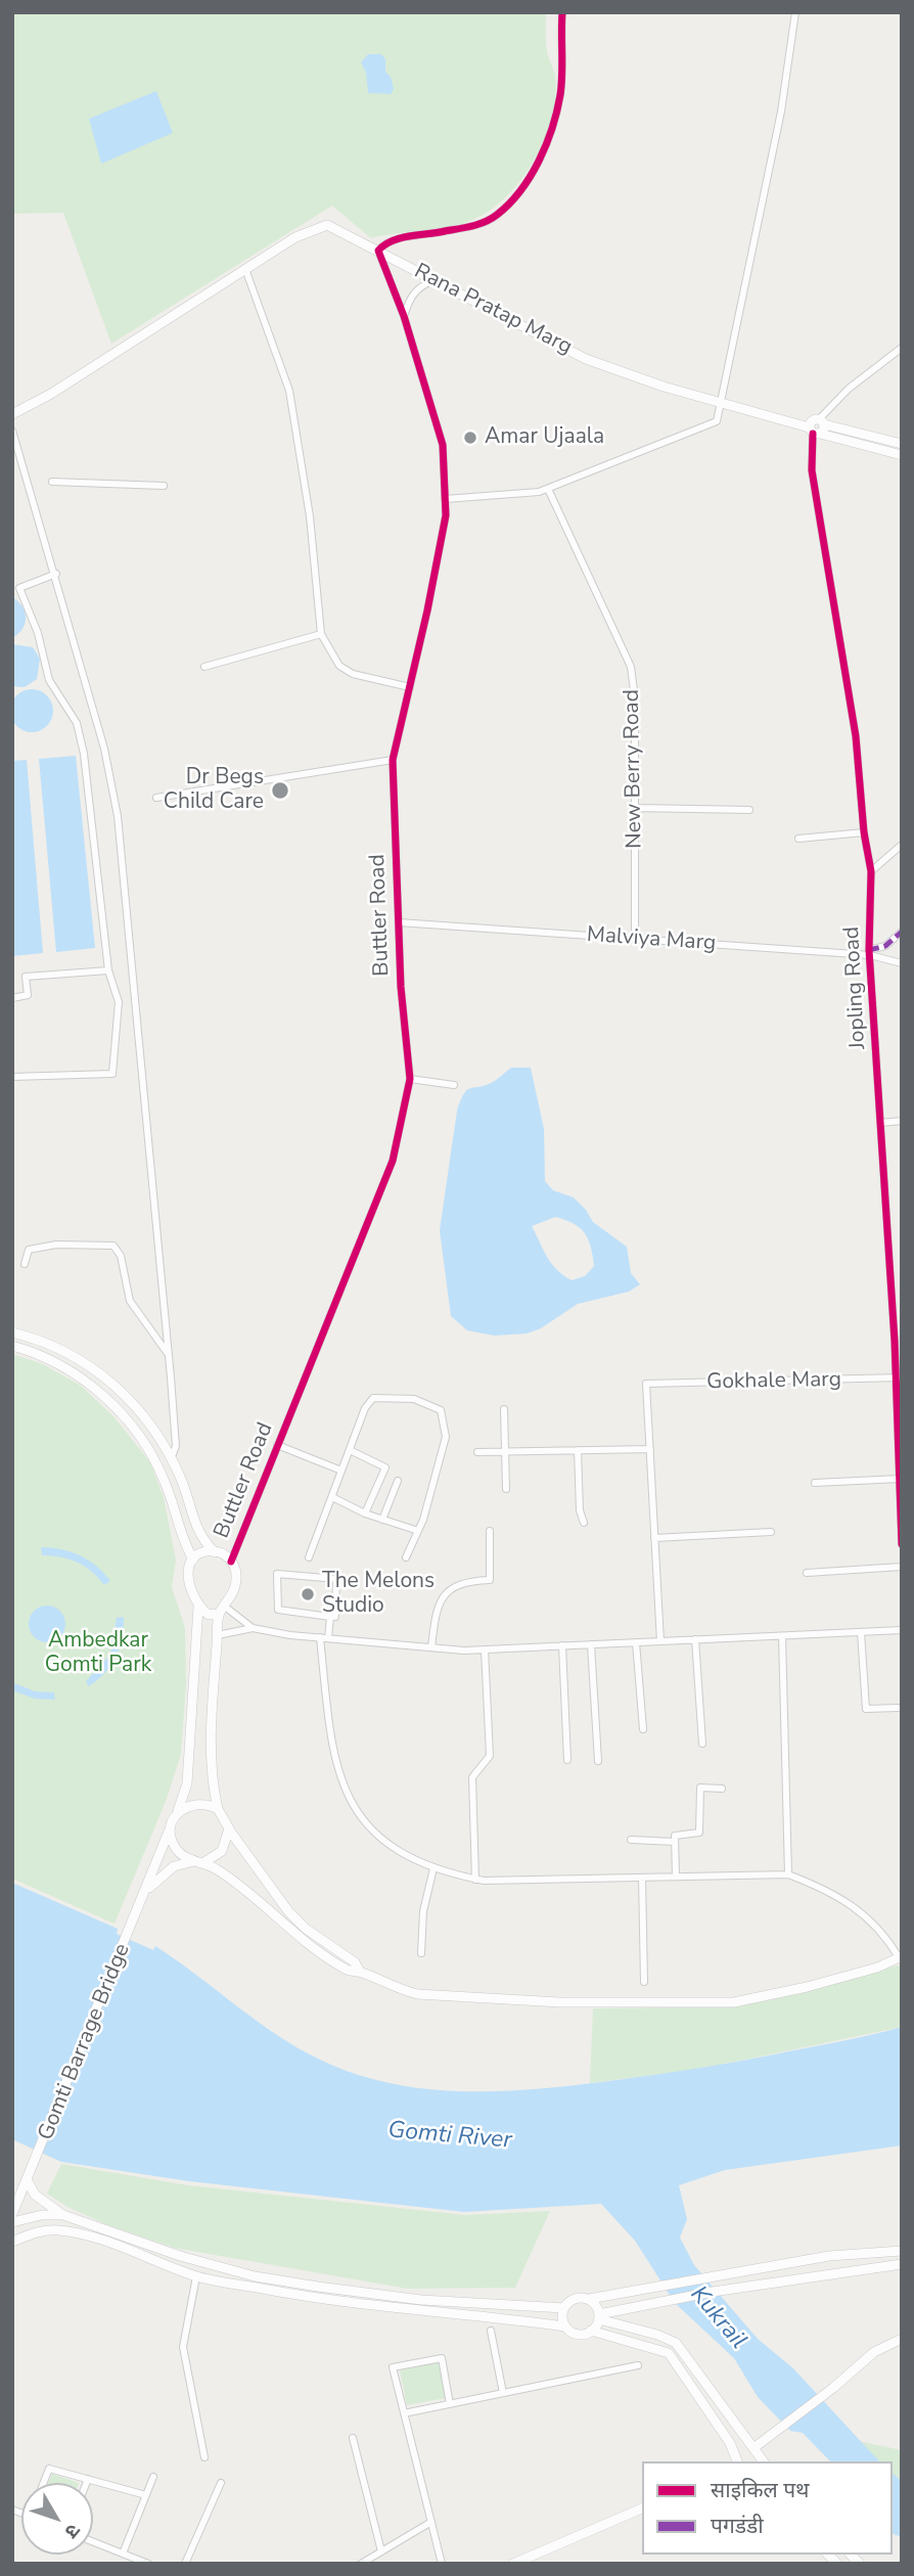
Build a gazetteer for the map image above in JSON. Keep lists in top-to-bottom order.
{
  "streets": {
    "street": [
      "Rana Pratap Marg",
      "New Berry Road",
      "Buttler Road",
      "Malviya Marg",
      "Jopling Road",
      "Gokhale Marg",
      "Gomti Barrage Bridge"
    ]
  },
  "crossings": [
    ["Rana Pratap Marg", "Buttler Road"],
    ["Rana Pratap Marg", "Jopling Road"],
    ["New Berry Road", "Malviya Marg"],
    ["Buttler Road", "Malviya Marg"],
    ["Malviya Marg", "Jopling Road"],
    ["Jopling Road", "Gokhale Marg"]
  ],
  "water": ["Gomti River", "Kukrail"],
  "parks": ["Ambedkar Gomti Park"],
  "places": ["Amar Ujaala", "Dr Begs Child Care", "The Melons Studio"],
  "legend": ["साइकिल पथ", "पगडंडी"],
  "north": "bottom right"
}
